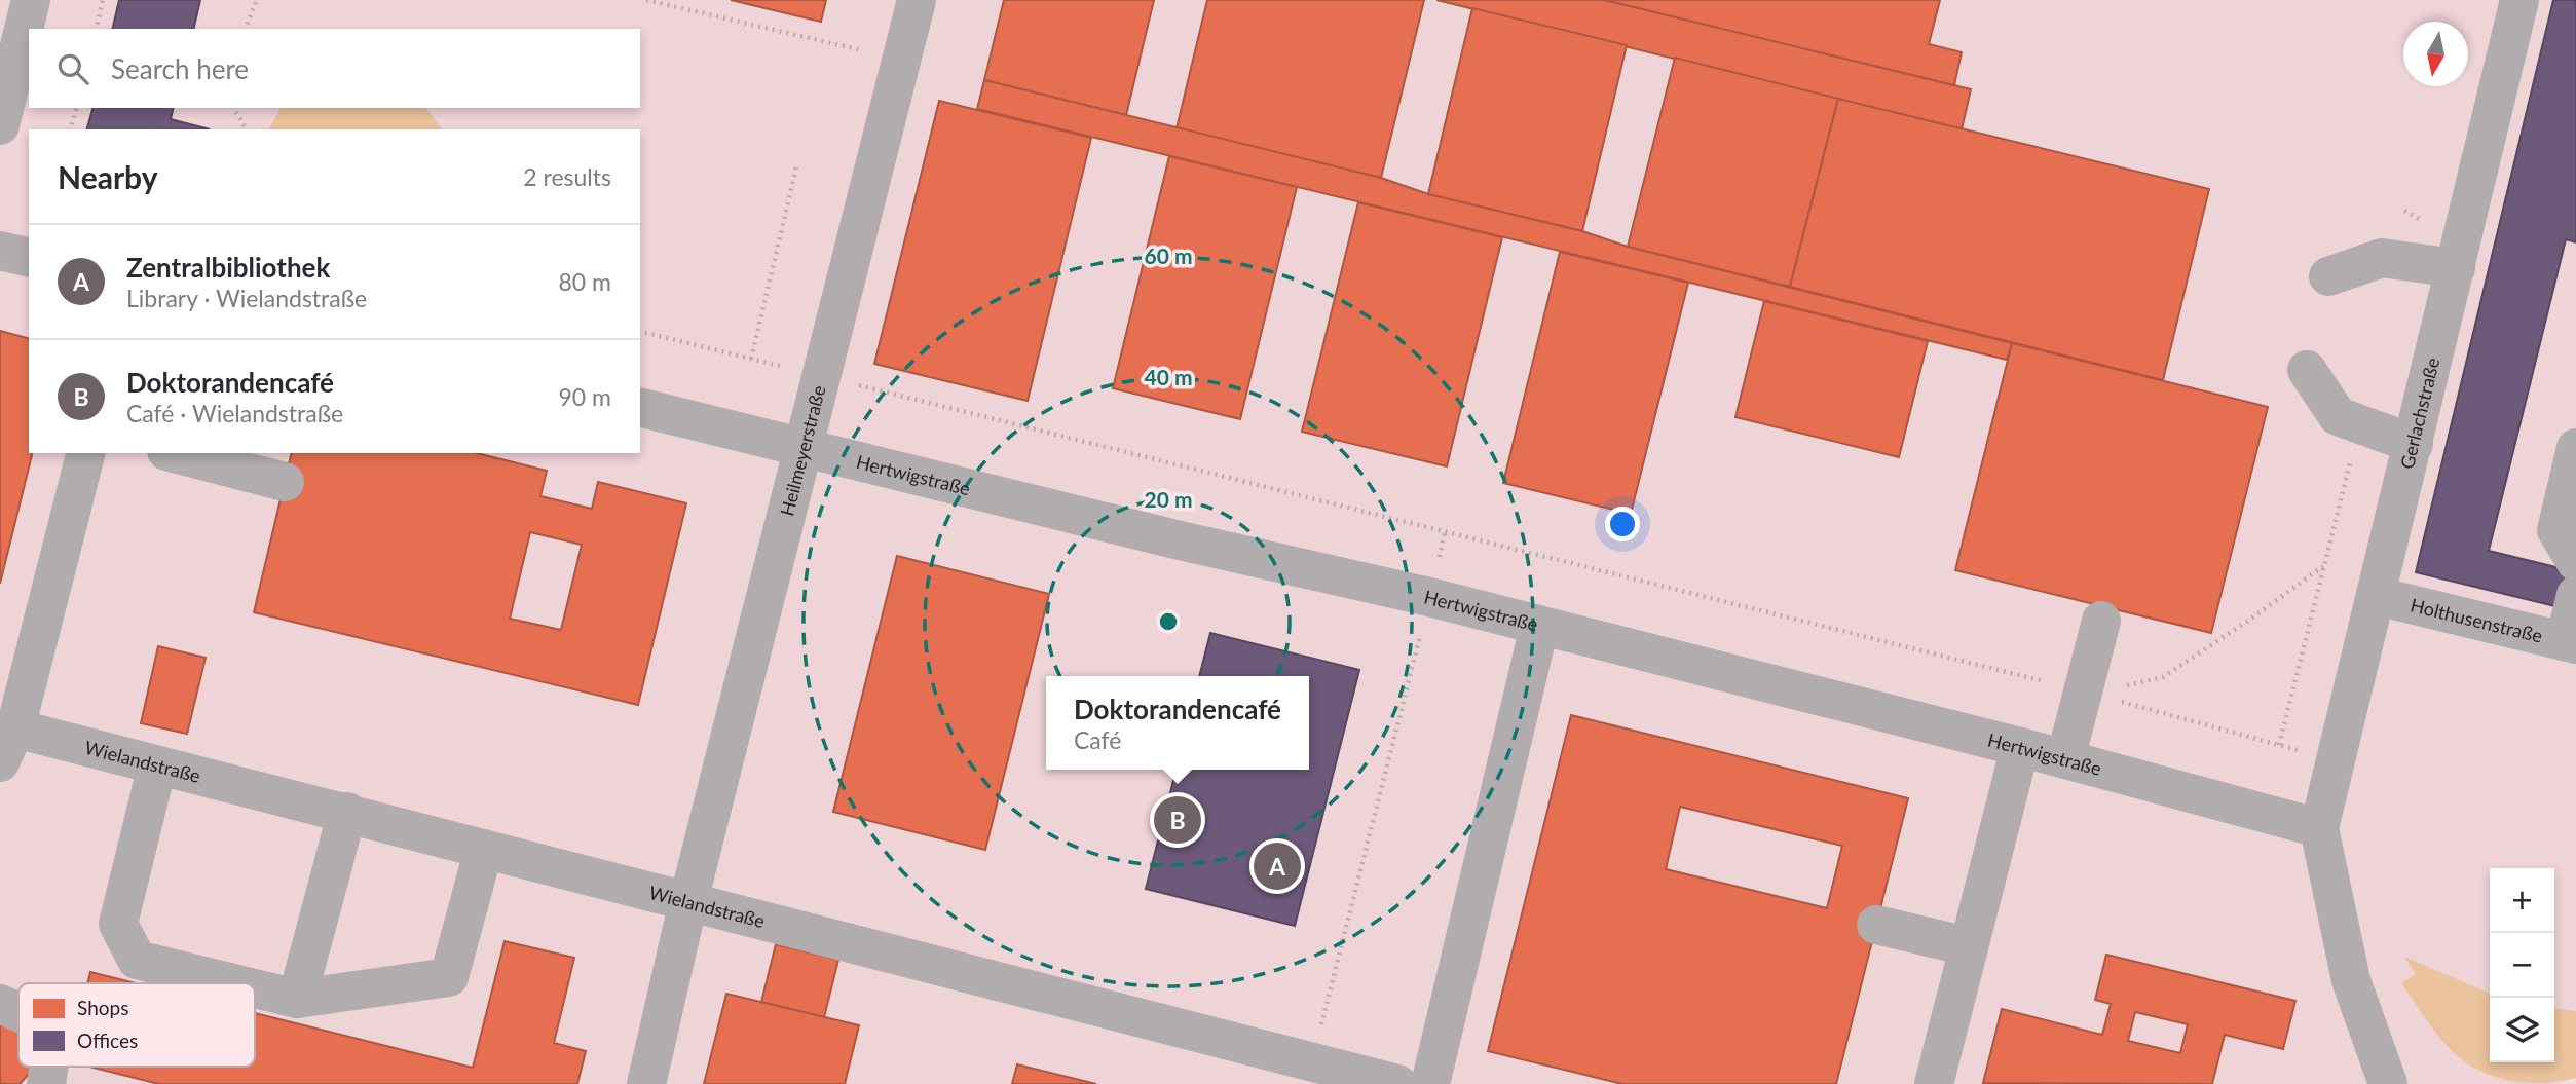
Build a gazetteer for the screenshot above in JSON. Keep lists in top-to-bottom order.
{
  "streets": {
    "street": [
      "Gerlachstraße",
      "Heilmeyerstraße",
      "Hertwigstraße",
      "Holthusenstraße",
      "Wielandstraße"
    ]
  },
  "crossings": [
    ["Gerlachstraße", "Hertwigstraße"],
    ["Gerlachstraße", "Holthusenstraße"],
    ["Heilmeyerstraße", "Hertwigstraße"],
    ["Heilmeyerstraße", "Wielandstraße"]
  ],
  "legend": ["Shops", "Offices"],
  "north": "bottom",
  "page": {
    "search": "Search here",
    "heading": ["Nearby", "2 results"],
    "list": [
      {
        "mark": "A",
        "name": "Zentralbibliothek",
        "note": "Library · Wielandstraße",
        "value": "80 m"
      },
      {
        "mark": "B",
        "name": "Doktorandencafé",
        "note": "Café · Wielandstraße",
        "value": "90 m"
      }
    ],
    "popup": ["Doktorandencafé", "Café"],
    "pins": ["B", "A"],
    "map_buttons": ["+", "−"]
  },
  "rings": ["60 m", "40 m", "20 m"]
}
